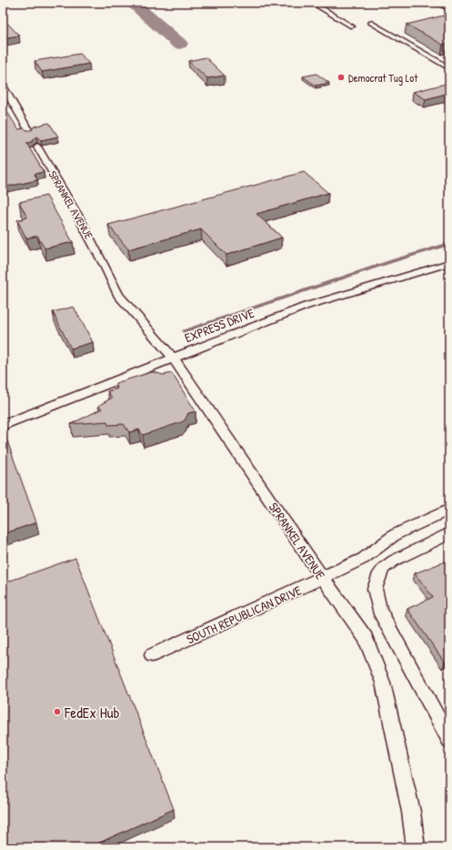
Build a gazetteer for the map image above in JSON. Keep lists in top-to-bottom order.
{
  "streets": {
    "street": ["SPRANKEL AVENUE", "EXPRESS DRIVE", "SOUTH REPUBLICAN DRIVE"]
  },
  "crossings": [
    ["SPRANKEL AVENUE", "EXPRESS DRIVE"],
    ["SPRANKEL AVENUE", "SOUTH REPUBLICAN DRIVE"]
  ],
  "places": ["Democrat Tug Lot", "FedEx Hub"]
}
